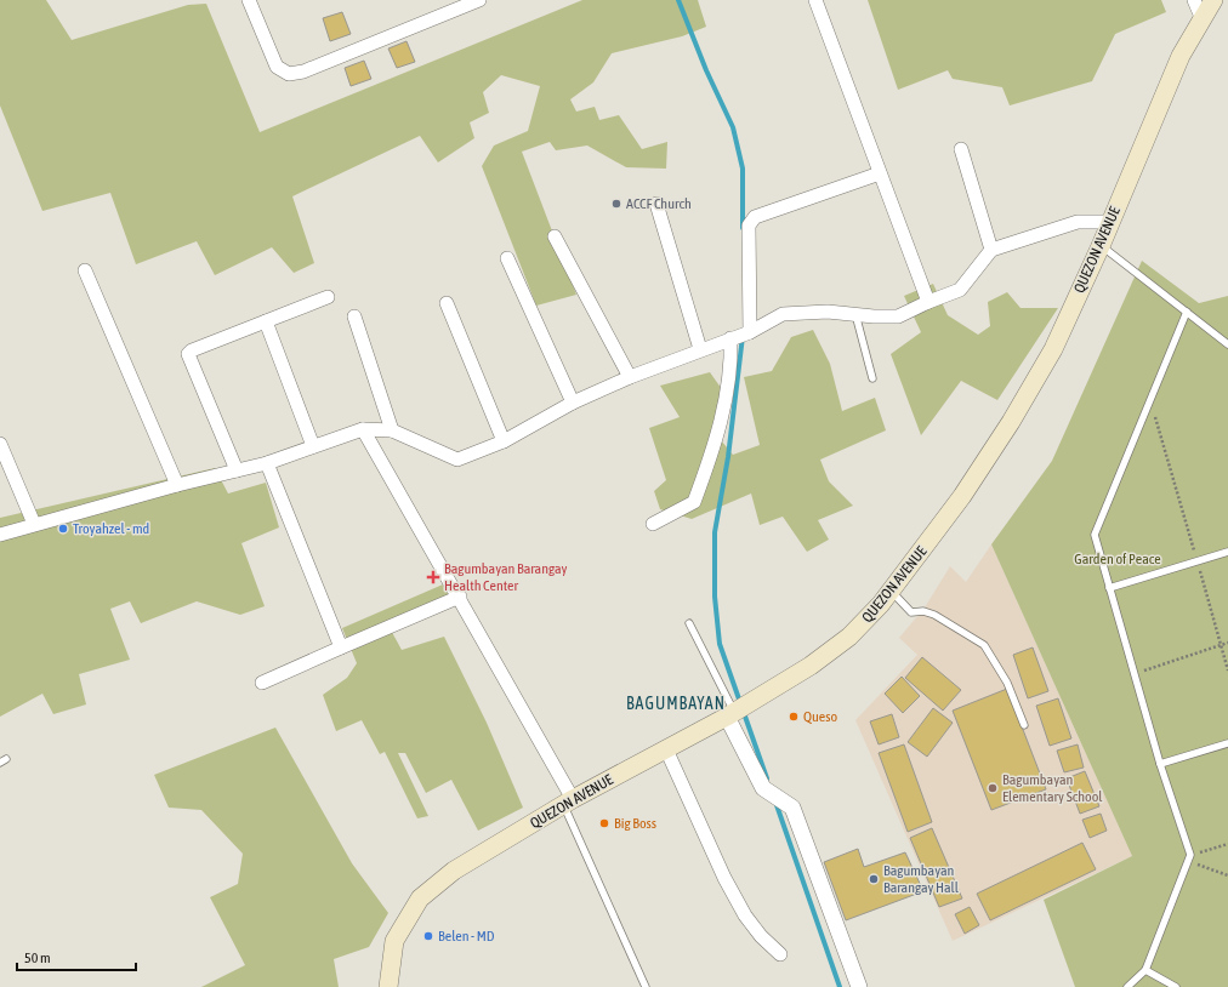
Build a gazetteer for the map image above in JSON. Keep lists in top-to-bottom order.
{
  "streets": {
    "main road": ["QUEZON AVENUE"]
  },
  "districts": ["BAGUMBAYAN"],
  "parks": ["Garden of Peace"],
  "places": {
    "other": [
      "ACCF Church",
      "Troyahzel - md",
      "Queso",
      "Bagumbayan Elementary School",
      "Big Boss",
      "Bagumbayan Barangay Hall",
      "Belen - MD"
    ],
    "health": ["Bagumbayan Barangay Health Center"]
  },
  "scale_bar": "50 m"
}
